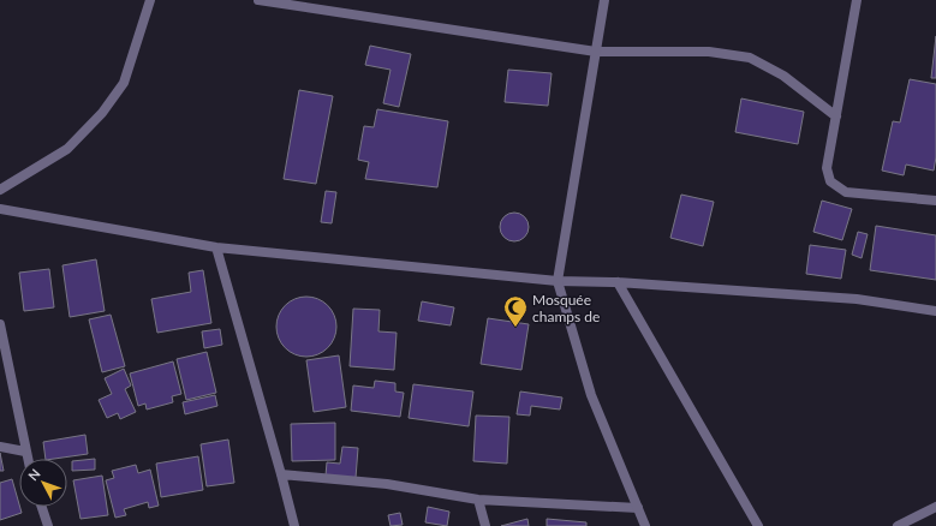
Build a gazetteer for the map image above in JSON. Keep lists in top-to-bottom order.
{
  "places": {
    "mosque": ["Mosquée champs de"]
  },
  "north": "top left"
}
